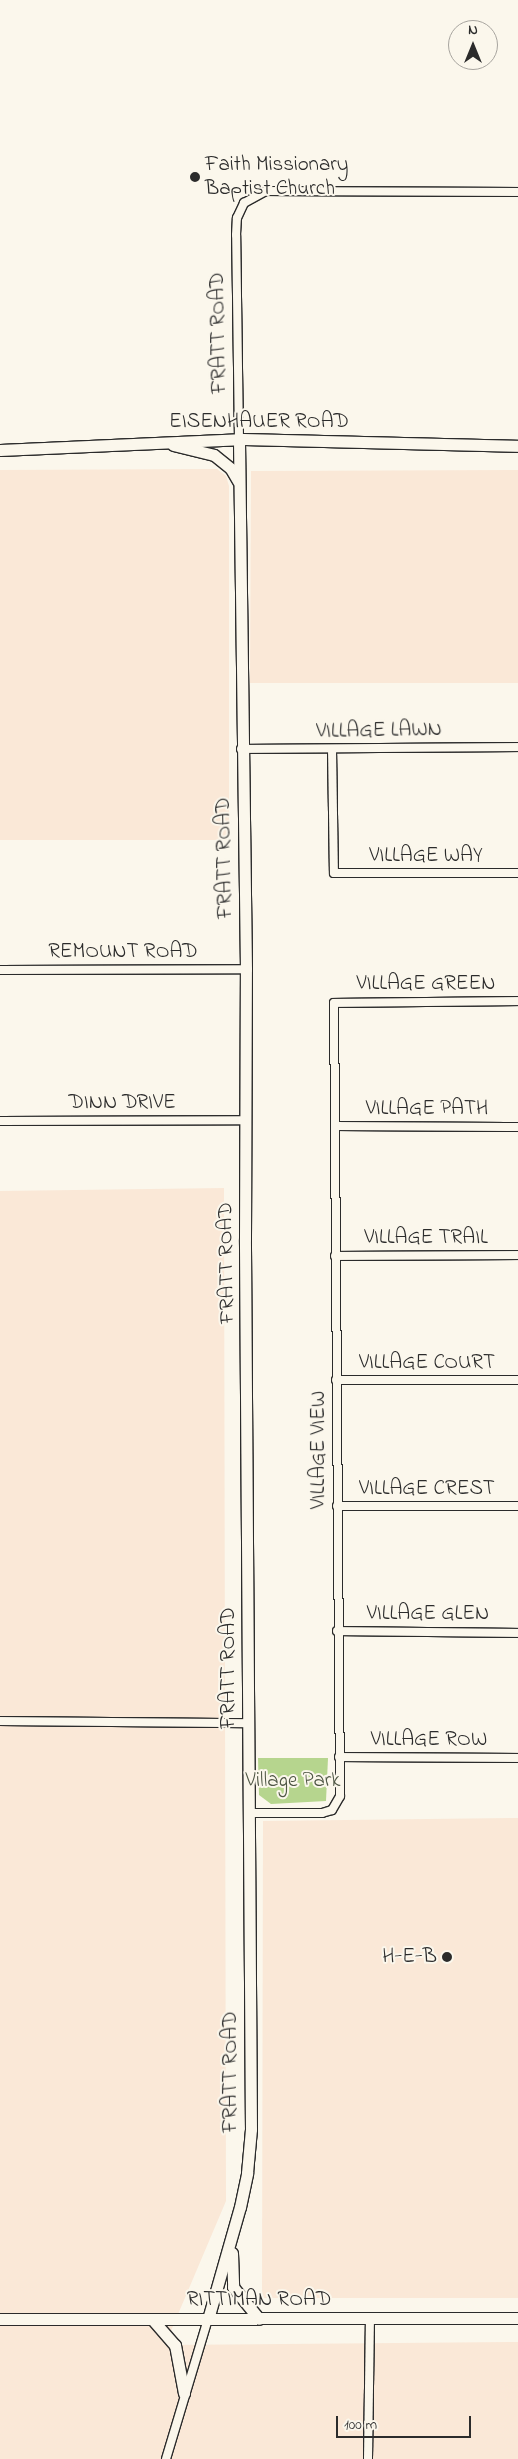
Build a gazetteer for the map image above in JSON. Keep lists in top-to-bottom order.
{
  "streets": {
    "street": [
      "FRATT ROAD",
      "EISENHAUER ROAD",
      "VILLAGE LAWN",
      "VILLAGE WAY",
      "REMOUNT ROAD",
      "VILLAGE GREEN",
      "DINN DRIVE",
      "VILLAGE PATH",
      "VILLAGE TRAIL",
      "VILLAGE COURT",
      "VILLAGE VIEW",
      "VILLAGE CREST",
      "VILLAGE GLEN",
      "VILLAGE ROW",
      "RITTIMAN ROAD"
    ]
  },
  "crossings": [
    ["FRATT ROAD", "EISENHAUER ROAD"],
    ["FRATT ROAD", "VILLAGE LAWN"],
    ["FRATT ROAD", "REMOUNT ROAD"],
    ["FRATT ROAD", "DINN DRIVE"],
    ["FRATT ROAD", "VILLAGE VIEW"],
    ["FRATT ROAD", "RITTIMAN ROAD"],
    ["VILLAGE LAWN", "VILLAGE WAY"],
    ["VILLAGE GREEN", "VILLAGE VIEW"],
    ["VILLAGE PATH", "VILLAGE VIEW"],
    ["VILLAGE TRAIL", "VILLAGE VIEW"],
    ["VILLAGE COURT", "VILLAGE VIEW"],
    ["VILLAGE VIEW", "VILLAGE CREST"],
    ["VILLAGE VIEW", "VILLAGE GLEN"],
    ["VILLAGE VIEW", "VILLAGE ROW"]
  ],
  "parks": ["Village Park"],
  "places": ["Faith Missionary Baptist Church", "H-E-B"],
  "scale_bar": "100 m",
  "north": "top"
}
